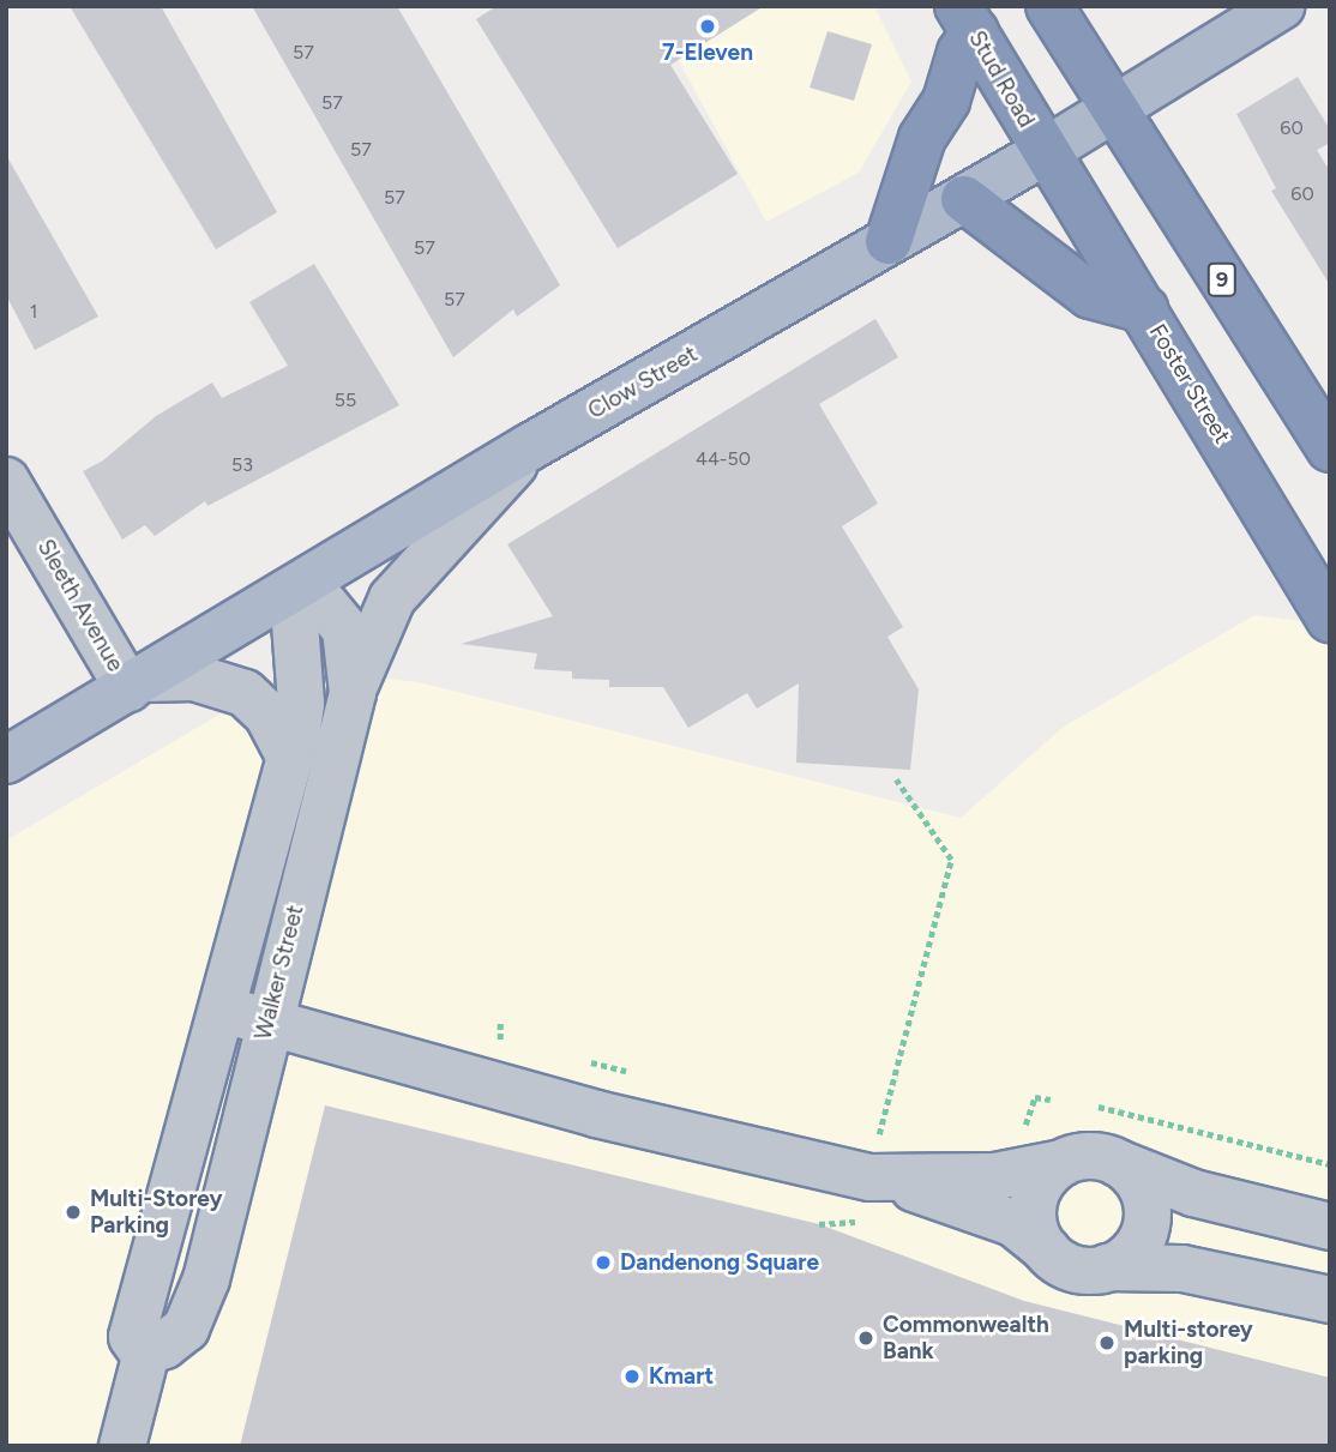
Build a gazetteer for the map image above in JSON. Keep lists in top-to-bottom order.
{
  "streets": {
    "highway": ["Stud Road", "9", "Foster Street"],
    "main road": ["Clow Street"],
    "street": ["Sleeth Avenue", "Walker Street"]
  },
  "crossings": [
    ["Stud Road", "Clow Street"],
    ["Stud Road", "Foster Street"],
    ["9", "Clow Street"],
    ["Clow Street", "Foster Street"],
    ["Clow Street", "Sleeth Avenue"],
    ["Clow Street", "Walker Street"]
  ],
  "places": [
    "7-Eleven",
    "Multi-Storey Parking",
    "Dandenong Square",
    "Commonwealth Bank",
    "Multi-storey parking",
    "Kmart"
  ],
  "house_numbers": [
    "57",
    "57",
    "60",
    "57",
    "60",
    "57",
    "57",
    "57",
    "1",
    "55",
    "44-50",
    "53"
  ]
}
